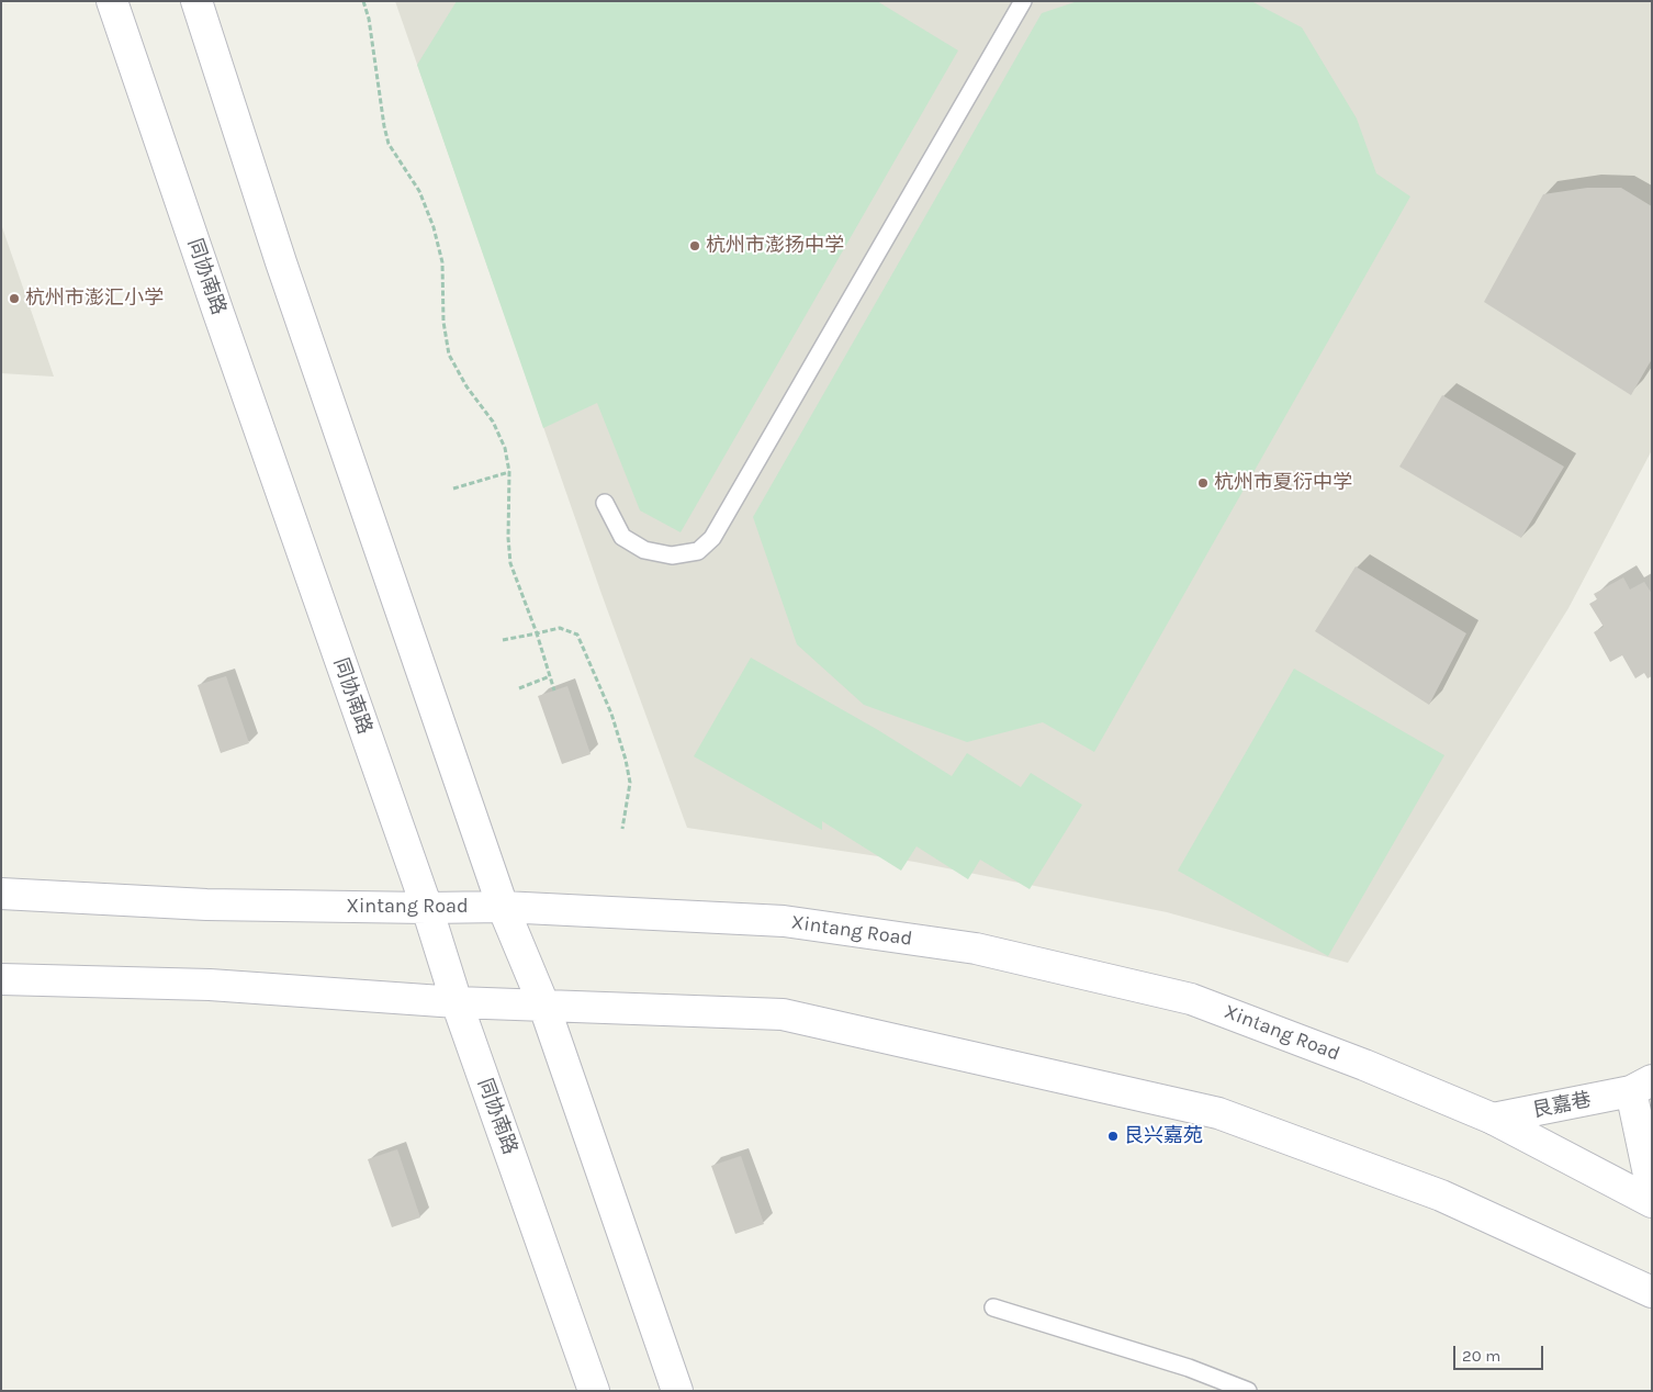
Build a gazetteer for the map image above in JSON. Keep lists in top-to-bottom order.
{
  "streets": {
    "main road": ["同协南路", "Xintang Road", "艮嘉巷"]
  },
  "crossings": [
    ["同协南路", "Xintang Road"],
    ["Xintang Road", "艮嘉巷"]
  ],
  "places": [
    "杭州市澎扬中学",
    "杭州市澎汇小学",
    "杭州市夏衍中学",
    "艮兴嘉苑"
  ],
  "scale_bar": "20 m"
}
